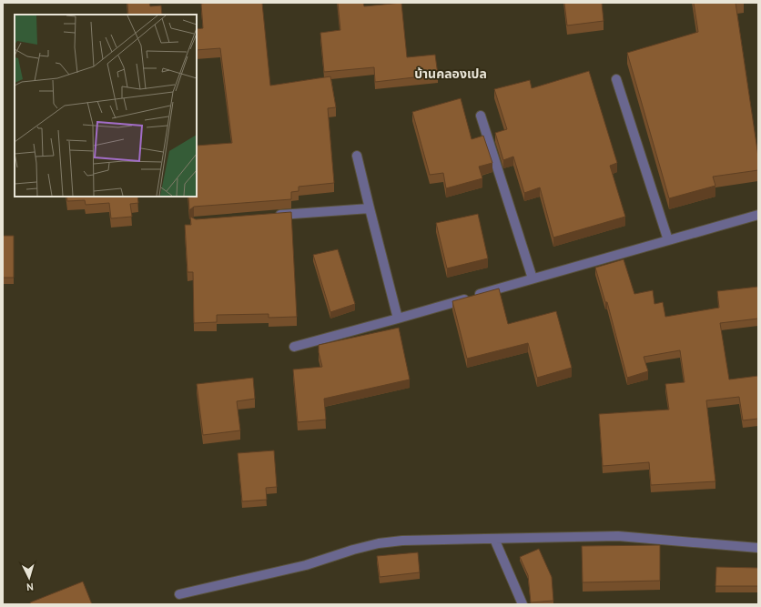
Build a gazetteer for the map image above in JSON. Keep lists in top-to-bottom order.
{
  "districts": ["บ้านคลองเปล"],
  "north": "bottom"
}
